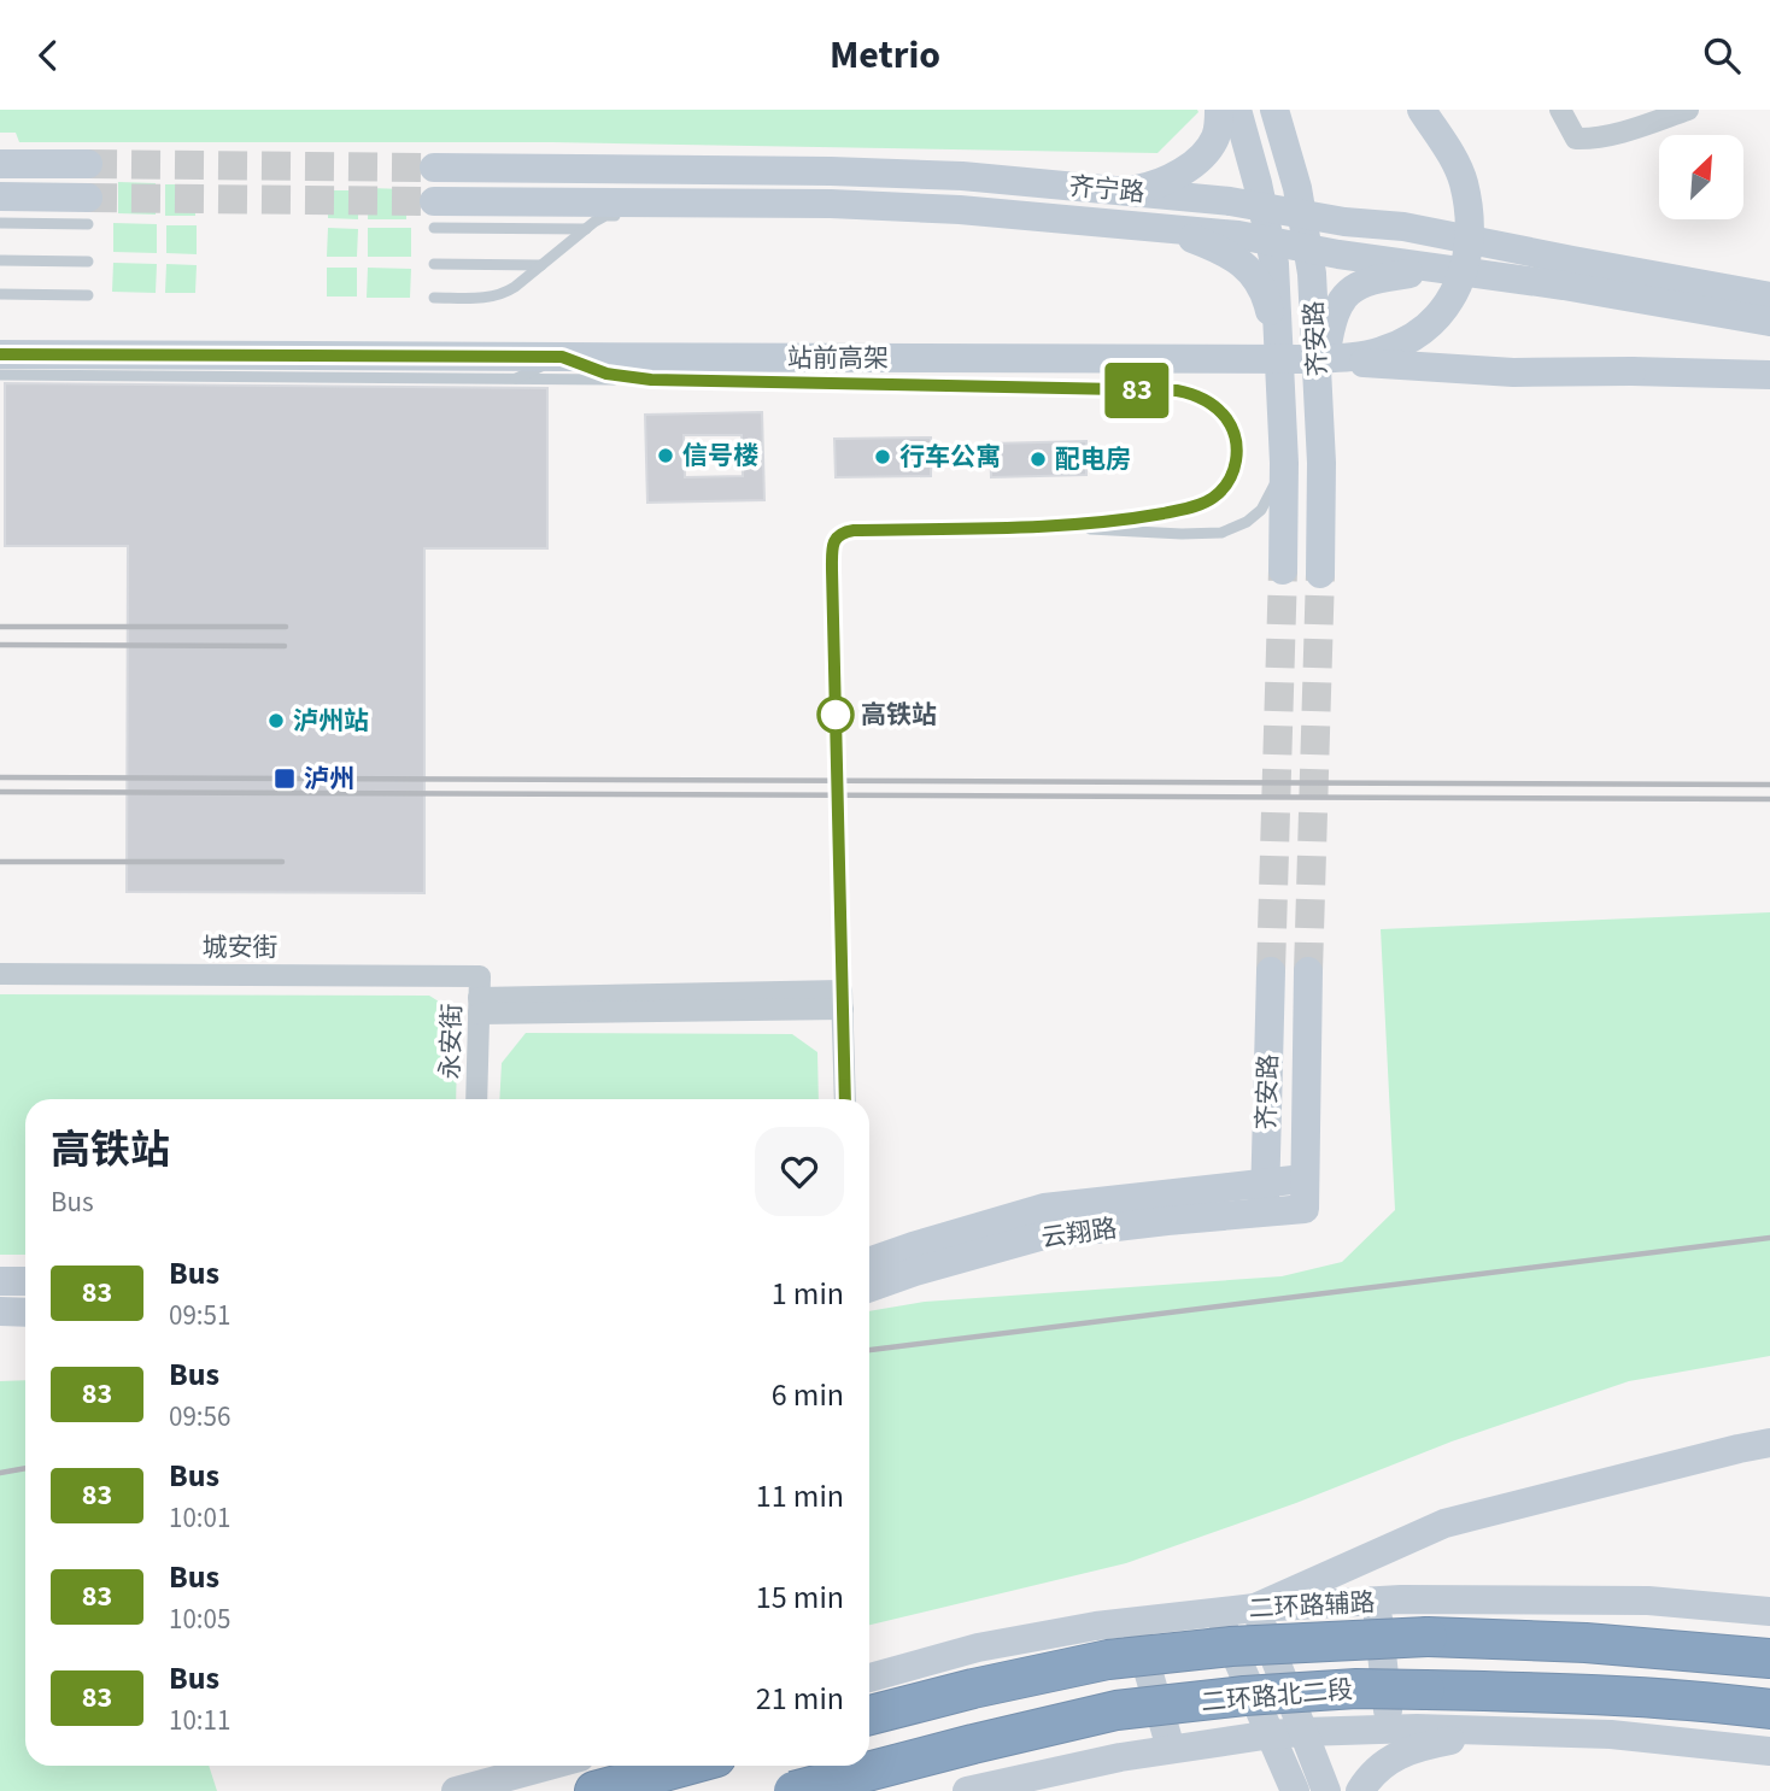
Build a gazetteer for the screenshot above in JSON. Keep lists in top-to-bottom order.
{
  "streets": {
    "highway": ["二环路北二段"],
    "street": [
      "齐宁路",
      "齐安路",
      "站前高架",
      "城安街",
      "永安街",
      "云翔路",
      "二环路辅路"
    ]
  },
  "crossings": [
    ["齐宁路", "齐安路"],
    ["齐安路", "云翔路"],
    ["城安街", "永安街"]
  ],
  "places": {
    "other": [
      "信号楼",
      "行车公寓",
      "配电房",
      "高铁站",
      "泸州站"
    ],
    "transit": ["泸州"]
  },
  "lines": ["bus line 83"],
  "north": "top right",
  "page": {
    "header": "Metrio",
    "on_map": "83",
    "heading": ["高铁站", "Bus"],
    "list": [
      {
        "mark": "83",
        "name": "Bus",
        "note": "09:51",
        "value": "1 min"
      },
      {
        "mark": "83",
        "name": "Bus",
        "note": "09:56",
        "value": "6 min"
      },
      {
        "mark": "83",
        "name": "Bus",
        "note": "10:01",
        "value": "11 min"
      },
      {
        "mark": "83",
        "name": "Bus",
        "note": "10:05",
        "value": "15 min"
      },
      {
        "mark": "83",
        "name": "Bus",
        "note": "10:11",
        "value": "21 min"
      }
    ]
  }
}
